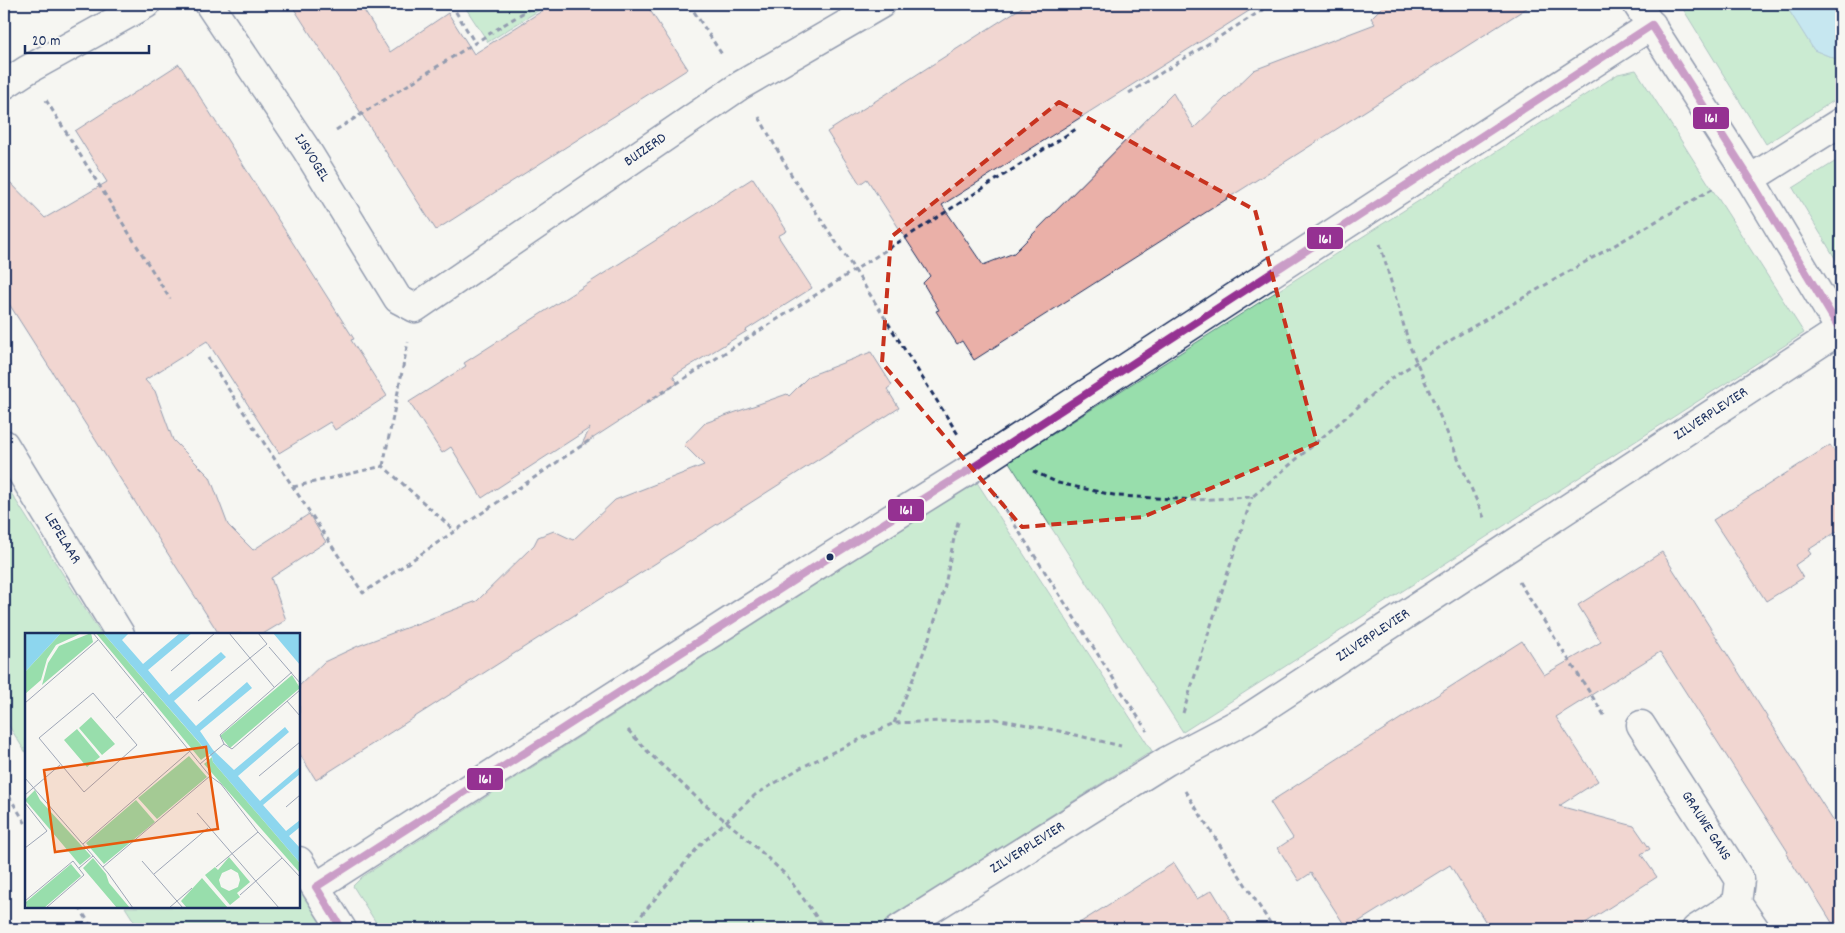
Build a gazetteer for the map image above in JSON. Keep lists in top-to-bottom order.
{
  "streets": {
    "street": [
      "BUIZERD",
      "IJSVOGEL",
      "ZILVERPLEVIER",
      "LEPELAAR",
      "GRAUWE GANS"
    ]
  },
  "crossings": [
    ["BUIZERD", "IJSVOGEL"]
  ],
  "lines": ["transit line 161"],
  "scale_bar": "20 m"
}
